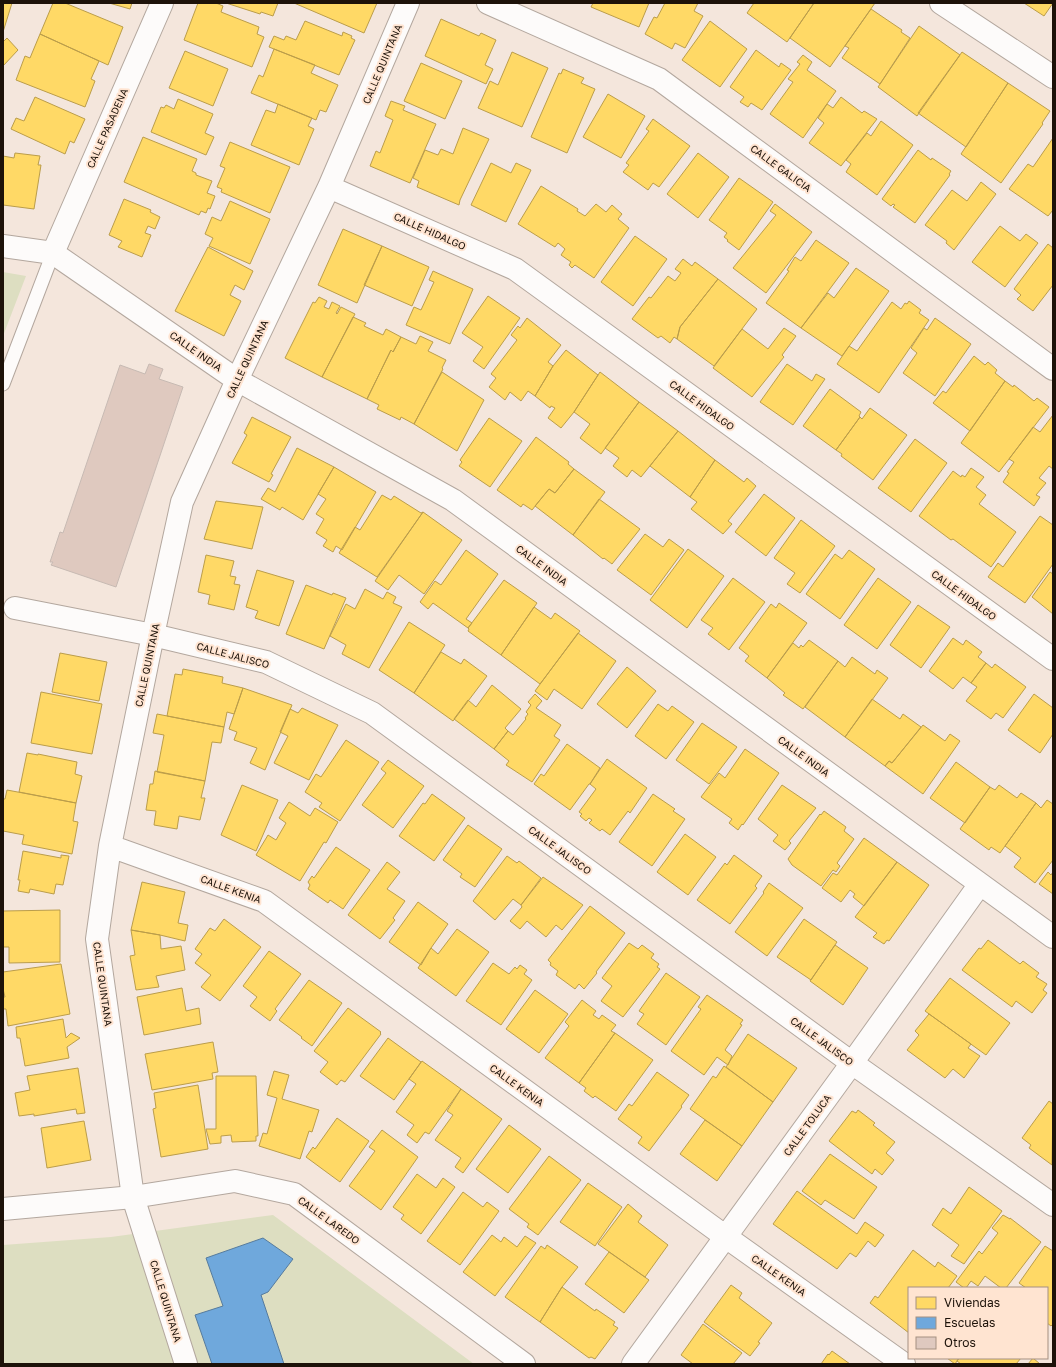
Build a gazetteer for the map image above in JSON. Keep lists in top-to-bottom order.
{
  "streets": {
    "street": [
      "CALLE QUINTANA",
      "CALLE PASADENA",
      "CALLE GALICIA",
      "CALLE HIDALGO",
      "CALLE INDIA",
      "CALLE JALISCO",
      "CALLE KENIA",
      "CALLE TOLUCA",
      "CALLE LAREDO"
    ]
  },
  "crossings": [
    ["CALLE QUINTANA", "CALLE HIDALGO"],
    ["CALLE QUINTANA", "CALLE INDIA"],
    ["CALLE QUINTANA", "CALLE JALISCO"],
    ["CALLE QUINTANA", "CALLE KENIA"],
    ["CALLE QUINTANA", "CALLE LAREDO"],
    ["CALLE PASADENA", "CALLE INDIA"],
    ["CALLE INDIA", "CALLE TOLUCA"],
    ["CALLE JALISCO", "CALLE TOLUCA"],
    ["CALLE KENIA", "CALLE TOLUCA"]
  ],
  "legend": ["Viviendas", "Escuelas", "Otros"]
}
